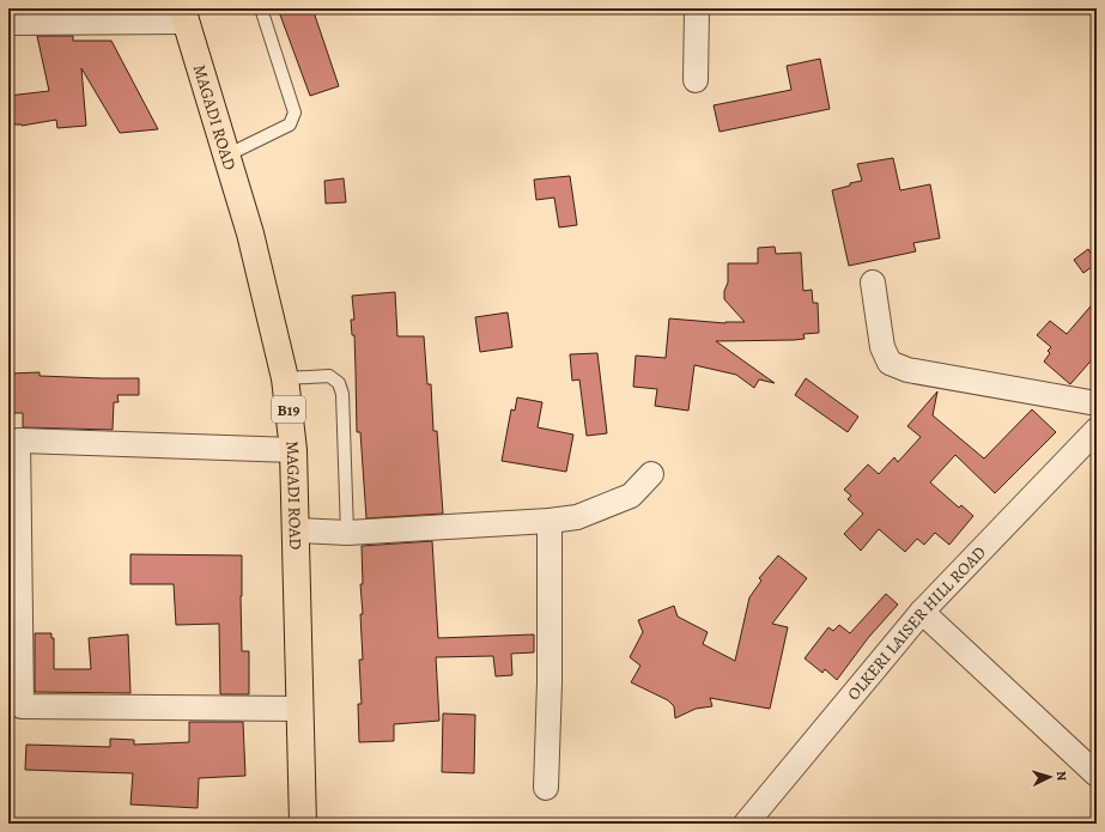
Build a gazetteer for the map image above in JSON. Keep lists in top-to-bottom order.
{
  "streets": {
    "highway": ["MAGADI ROAD", "B19"],
    "street": ["OLKERI LAISER HILL ROAD"]
  },
  "north": "right"
}
